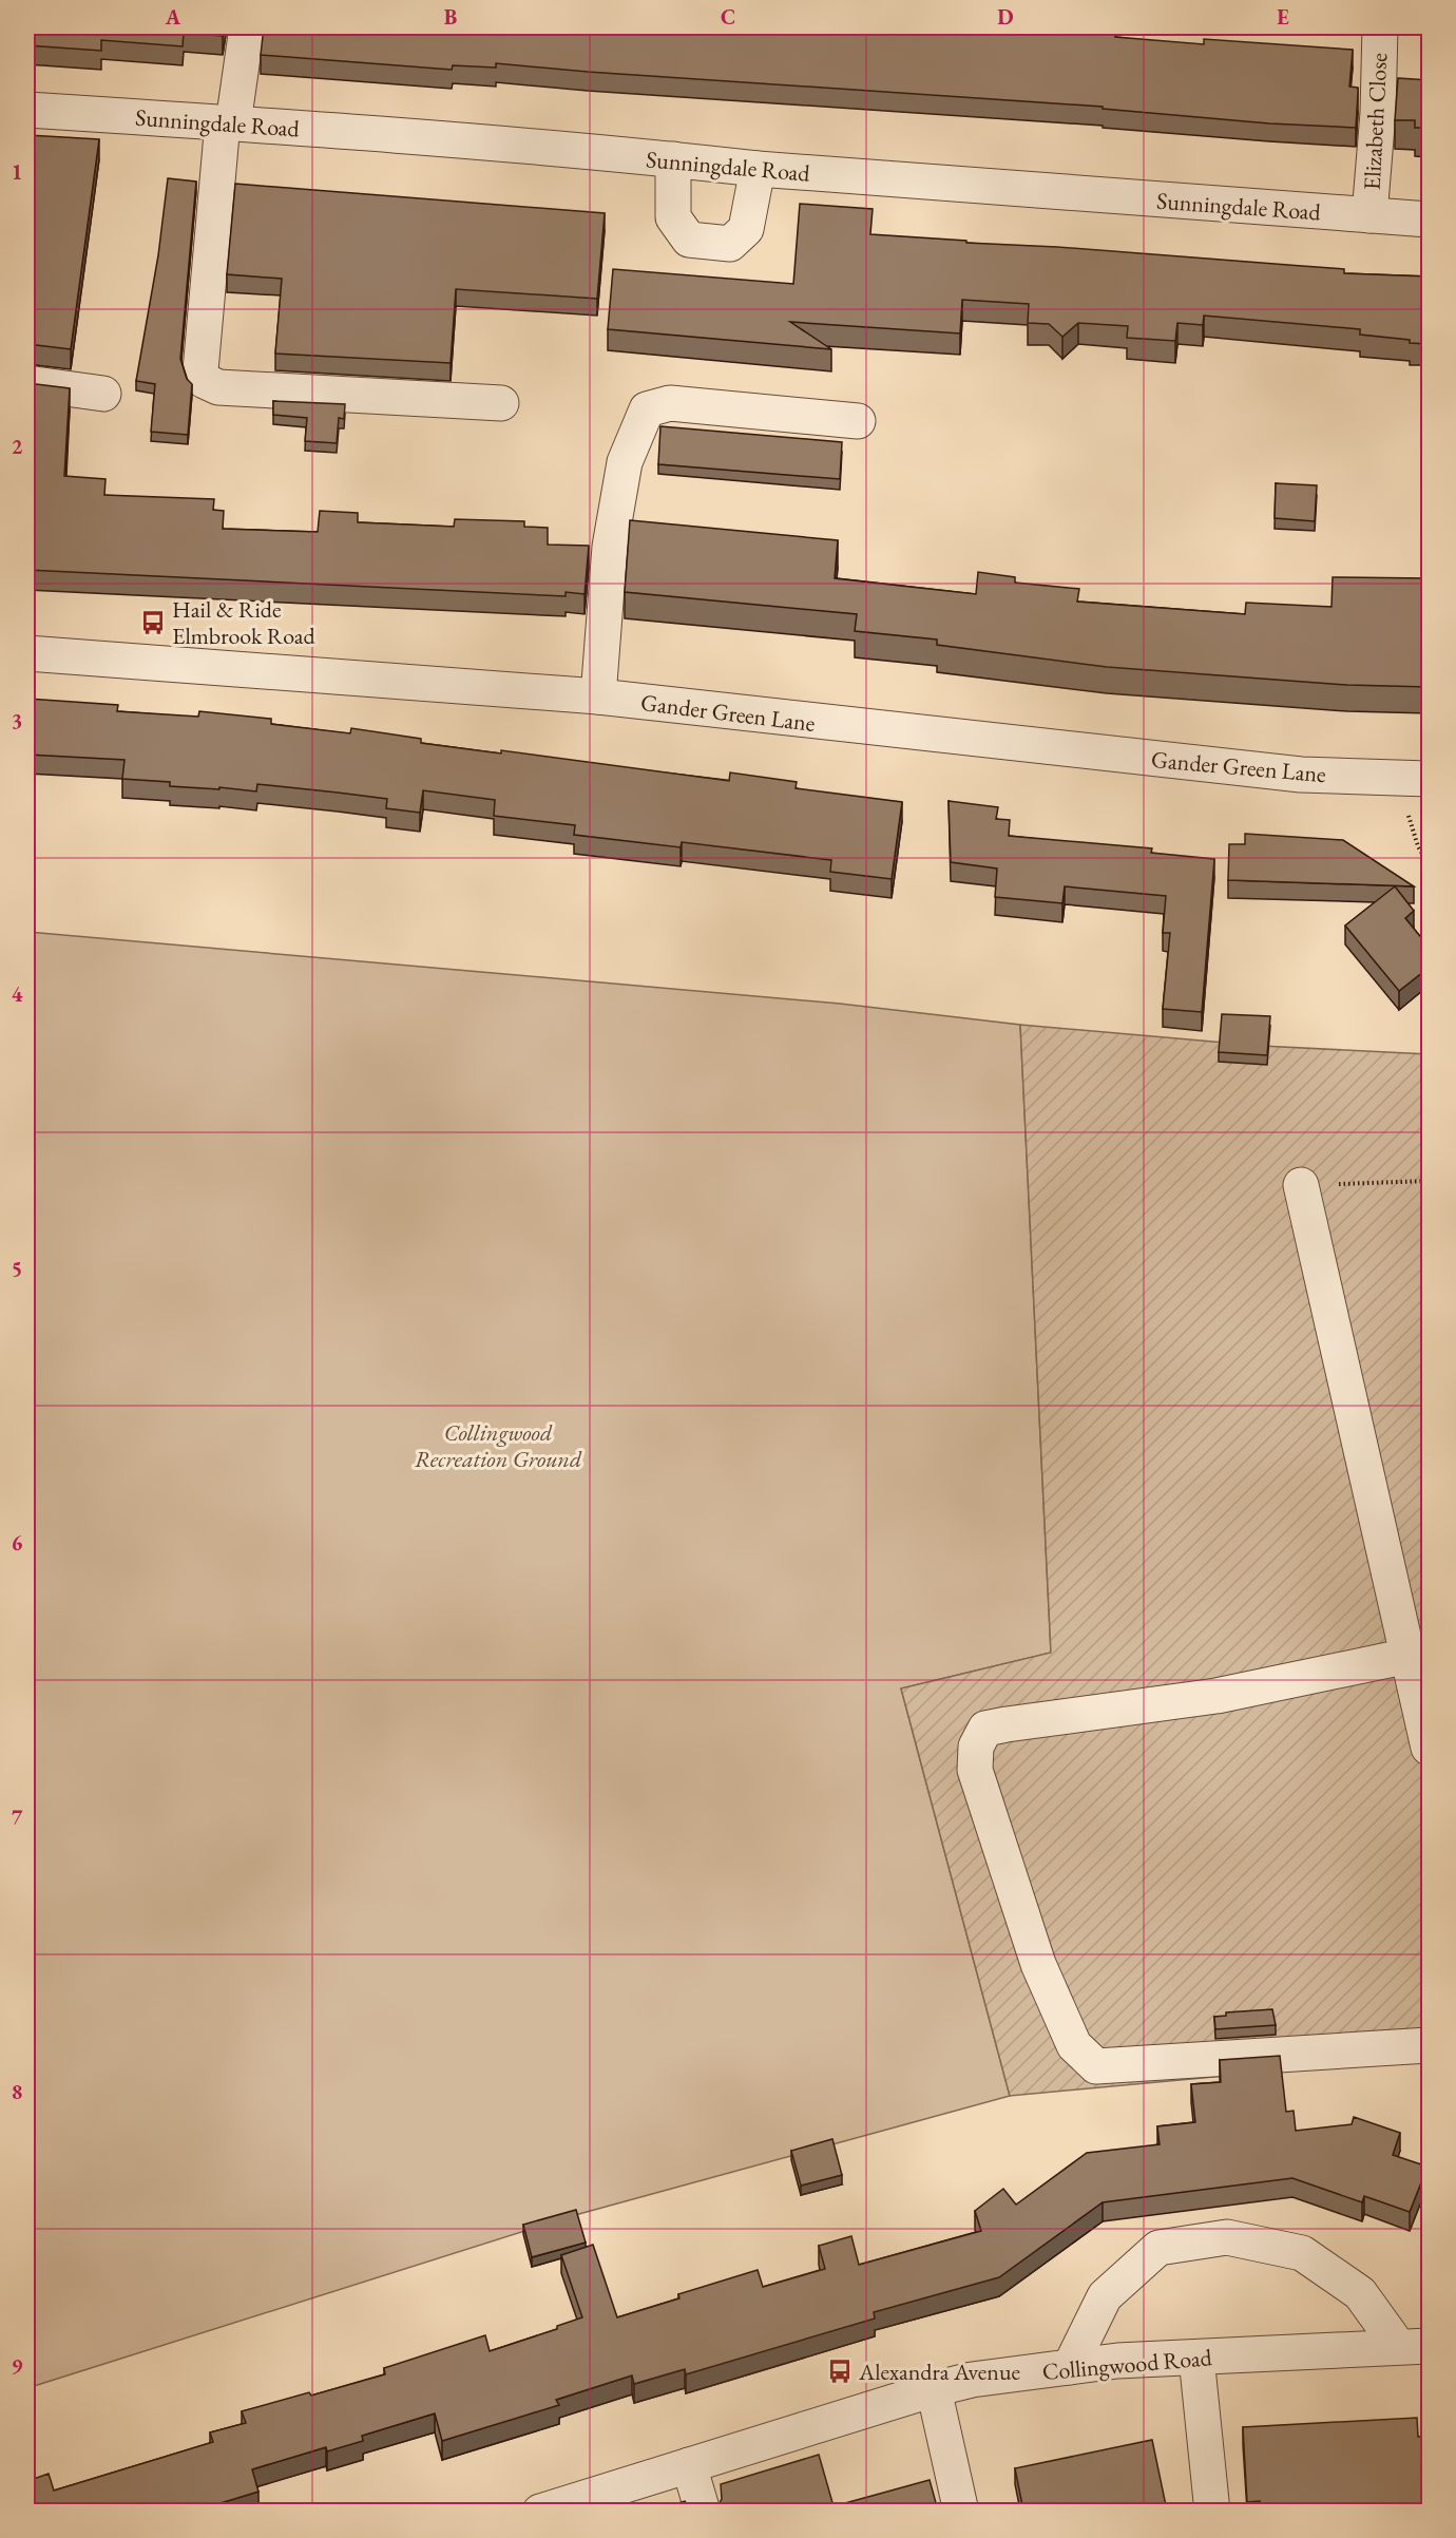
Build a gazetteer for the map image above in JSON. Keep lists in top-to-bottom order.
{
  "streets": {
    "street": [
      "Elizabeth Close",
      "Sunningdale Road",
      "Gander Green Lane",
      "Collingwood Road"
    ]
  },
  "crossings": [
    ["Elizabeth Close", "Sunningdale Road"]
  ],
  "parks": ["Collingwood Recreation Ground"],
  "places": {
    "bus stop": ["Hail & Ride Elmbrook Road", "Alexandra Avenue"]
  },
  "grid": {
    "columns": [
      "A",
      "B",
      "C",
      "D",
      "E"
    ],
    "rows": [
      "1",
      "2",
      "3",
      "4",
      "5",
      "6",
      "7",
      "8",
      "9"
    ]
  }
}
